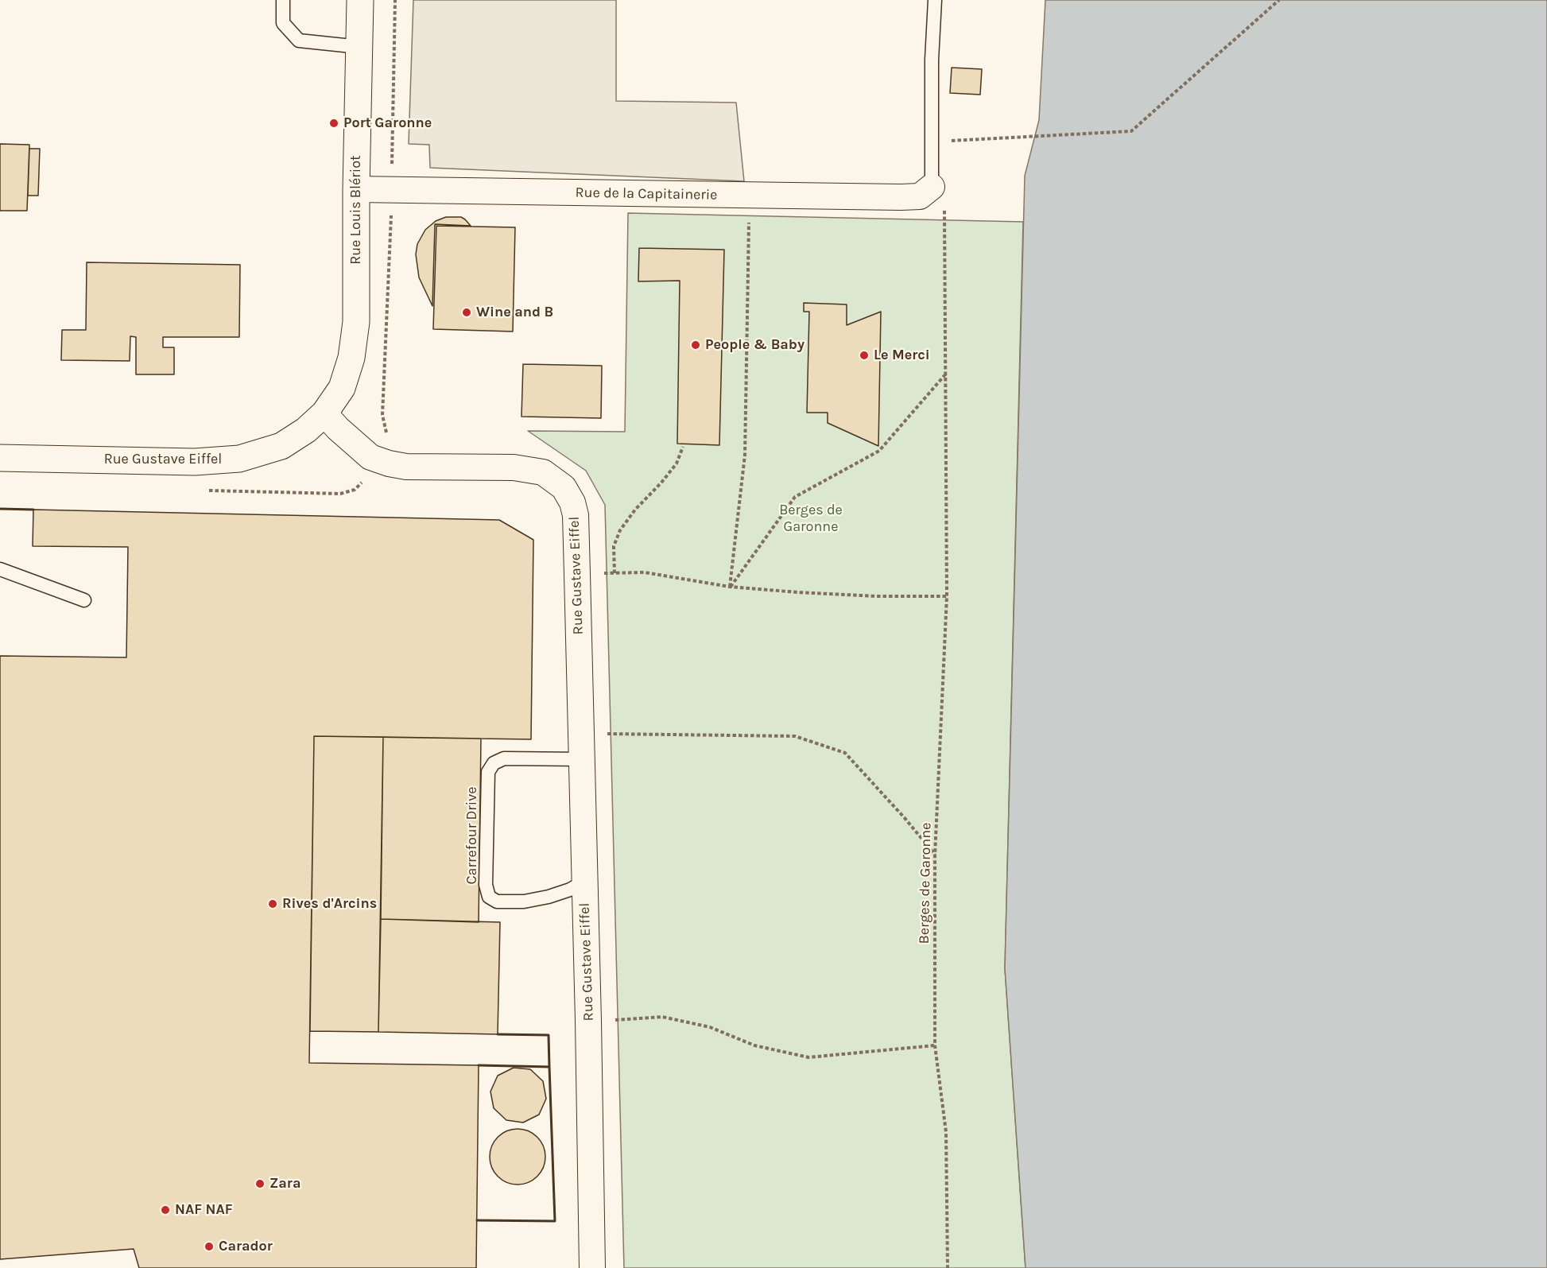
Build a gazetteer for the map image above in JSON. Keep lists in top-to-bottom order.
{
  "streets": {
    "street": ["Rue de la Capitainerie", "Rue Louis Blériot", "Rue Gustave Eiffel"],
    "lane": ["Carrefour Drive"],
    "path": ["Berges de Garonne"]
  },
  "crossings": [
    ["Rue de la Capitainerie", "Rue Louis Blériot"],
    ["Rue de la Capitainerie", "Berges de Garonne"],
    ["Rue Louis Blériot", "Rue Gustave Eiffel"],
    ["Rue Gustave Eiffel", "Carrefour Drive"]
  ],
  "parks": ["Berges de Garonne"],
  "places": [
    "Port Garonne",
    "Wine and B",
    "People & Baby",
    "Le Merci",
    "Rives d'Arcins",
    "Zara",
    "NAF NAF",
    "Carador"
  ]
}
